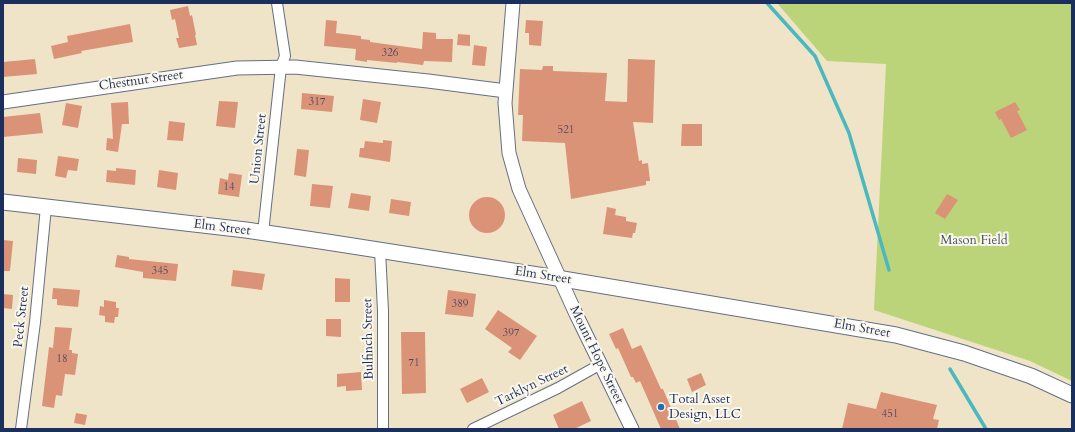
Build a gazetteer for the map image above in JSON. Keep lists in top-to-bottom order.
{
  "streets": {
    "main road": ["Elm Street"],
    "street": [
      "Chestnut Street",
      "Union Street",
      "Peck Street",
      "Bulfinch Street",
      "Mount Hope Street",
      "Tarklyn Street"
    ]
  },
  "crossings": [
    ["Chestnut Street", "Union Street"],
    ["Chestnut Street", "Mount Hope Street"],
    ["Union Street", "Elm Street"],
    ["Elm Street", "Peck Street"],
    ["Elm Street", "Bulfinch Street"],
    ["Elm Street", "Mount Hope Street"],
    ["Mount Hope Street", "Tarklyn Street"]
  ],
  "parks": ["Mason Field"],
  "places": ["Total Asset Design, LLC"],
  "house_numbers": [
    "326",
    "317",
    "521",
    "14",
    "345",
    "389",
    "397",
    "18",
    "71",
    "451"
  ]
}
